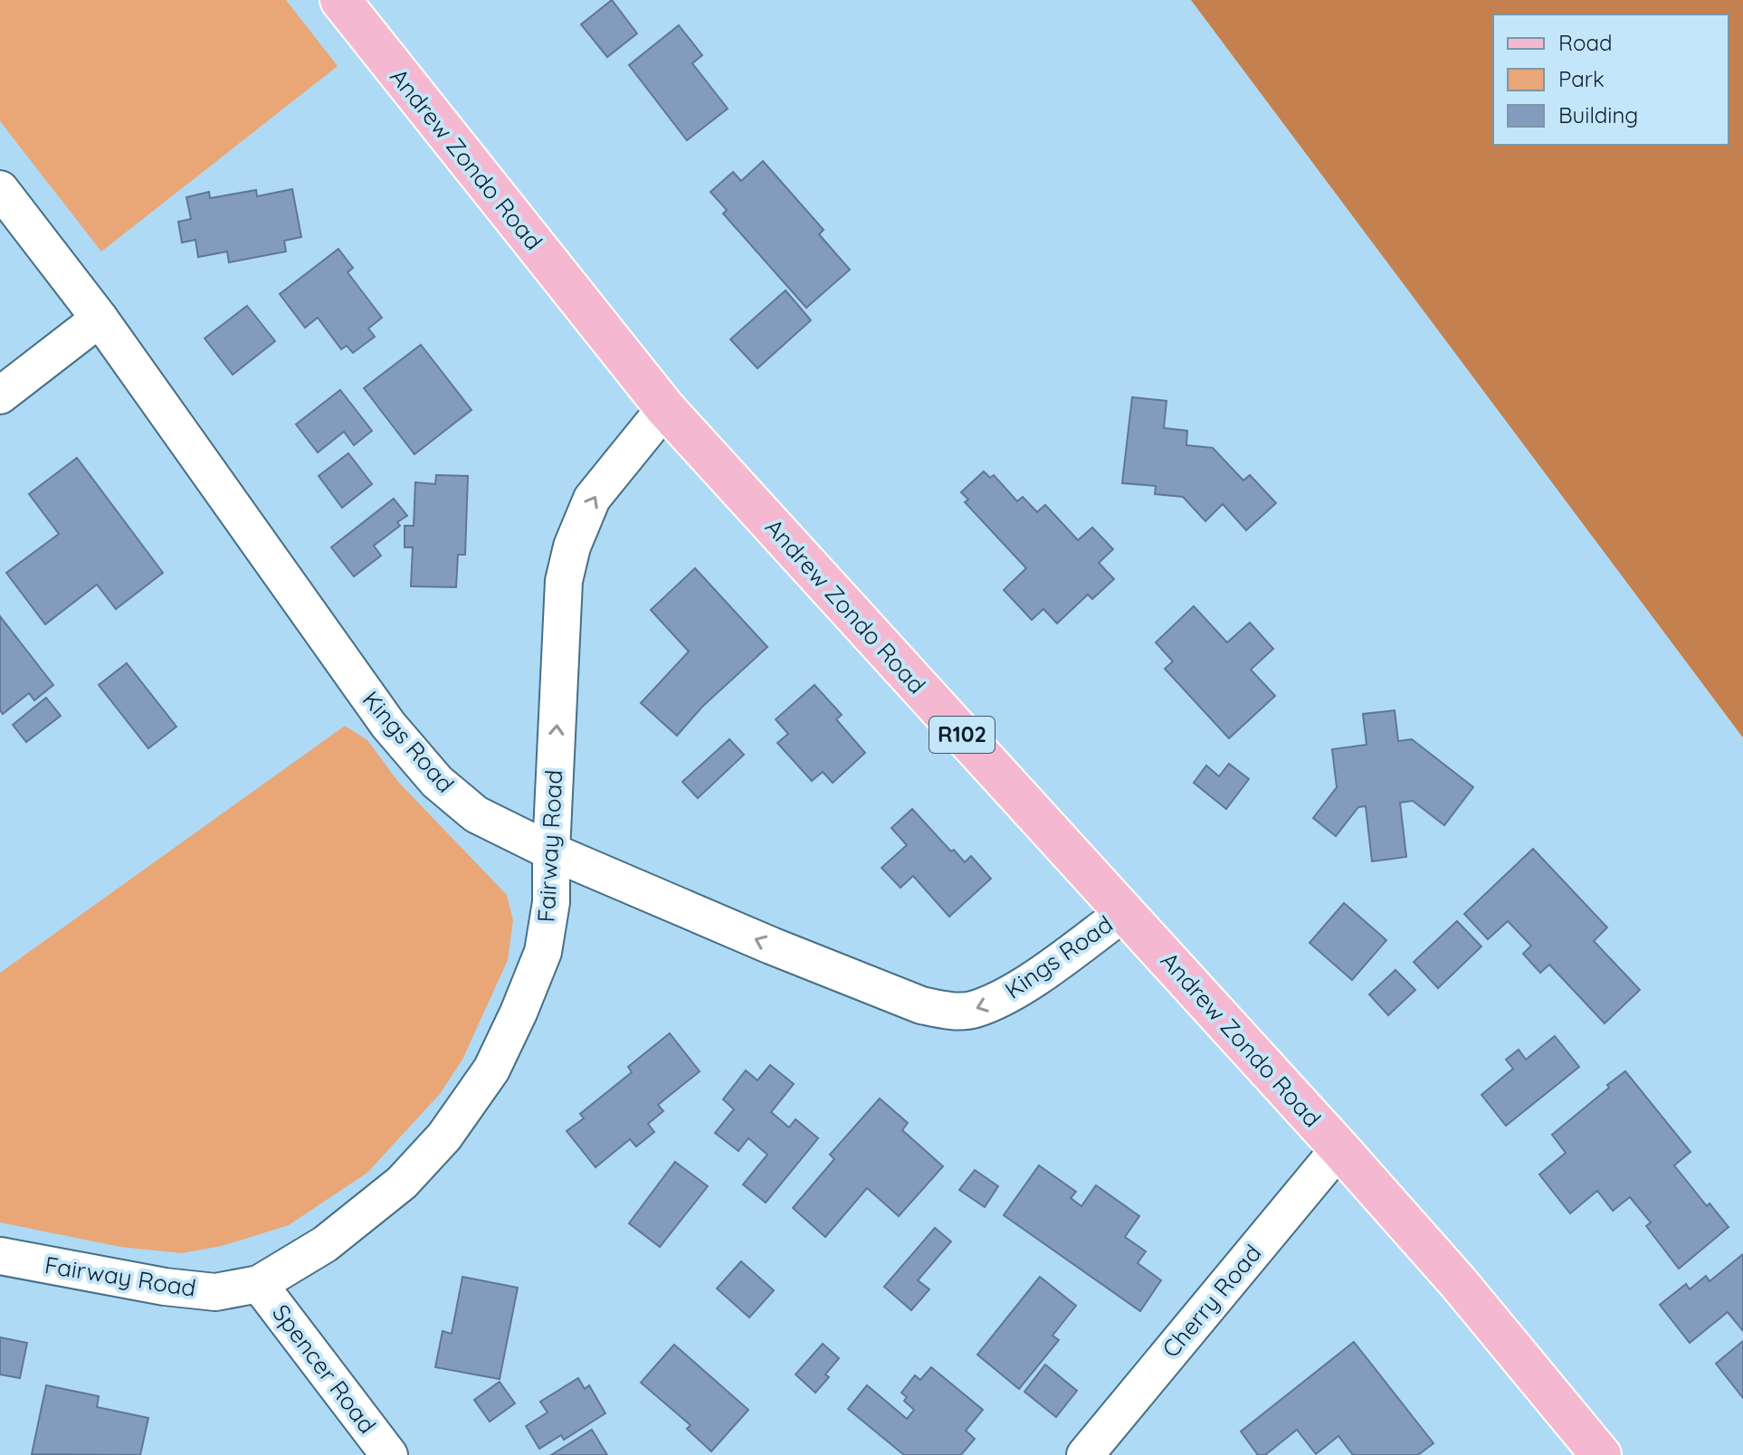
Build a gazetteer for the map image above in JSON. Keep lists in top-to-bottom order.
{
  "streets": {
    "main road": ["Andrew Zondo Road", "R102"],
    "street": [
      "Kings Road",
      "Fairway Road",
      "Cherry Road",
      "Spencer Road"
    ]
  },
  "crossings": [
    ["Andrew Zondo Road", "Kings Road"],
    ["Andrew Zondo Road", "Fairway Road"],
    ["Andrew Zondo Road", "Cherry Road"],
    ["Kings Road", "Fairway Road"],
    ["Fairway Road", "Spencer Road"]
  ],
  "one_way": ["Kings Road", "Fairway Road"],
  "legend": ["Road", "Park", "Building"]
}
